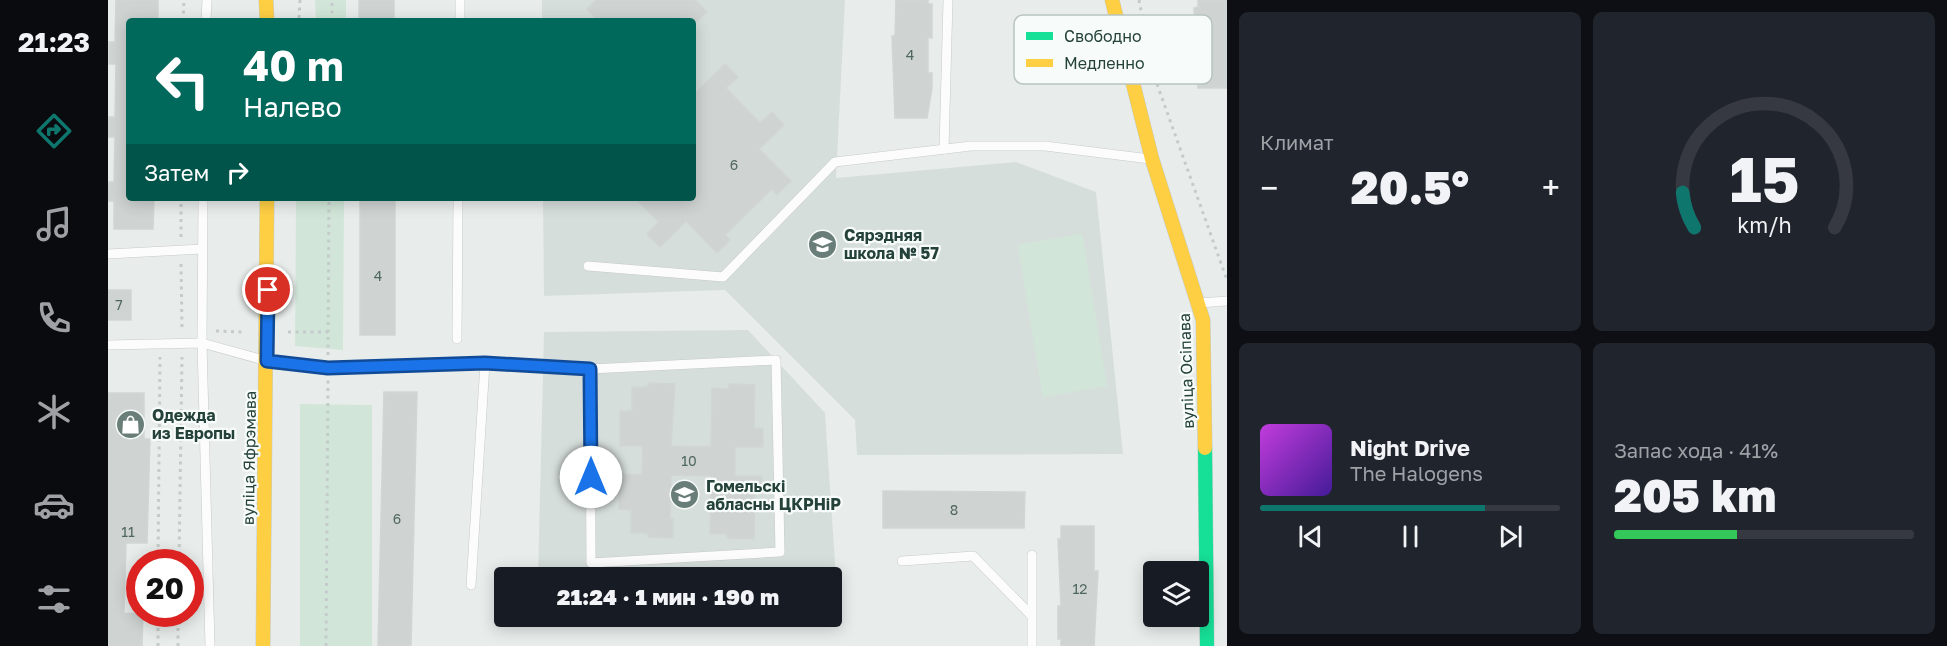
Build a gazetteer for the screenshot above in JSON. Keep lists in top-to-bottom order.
{
  "streets": {
    "street": ["вуліца Осіпава", "вуліца Яфрэмава"]
  },
  "places": {
    "school or university": ["Сярэдняя школа № 57", "Гомельскі абласны ЦКРНіР"],
    "shop": ["Одежда из Европы"]
  },
  "house_numbers": [
    "4",
    "6",
    "4",
    "7",
    "10",
    "8",
    "6",
    "11",
    "12"
  ],
  "legend": ["Свободно", "Медленно"],
  "page": {
    "tabs": "21:23",
    "tile": [
      "Климат",
      ["Запас хода · 41%", "205 km"]
    ],
    "turn": ["40 m", "Налево"],
    "then": "Затем",
    "heat": ["−", "20.5°", "+"],
    "song": ["Night Drive", "The Halogens"],
    "limit": "20",
    "trip": "21:24 · 1 мин · 190 m",
    "gauge": ["15", "km/h"]
  }
}
